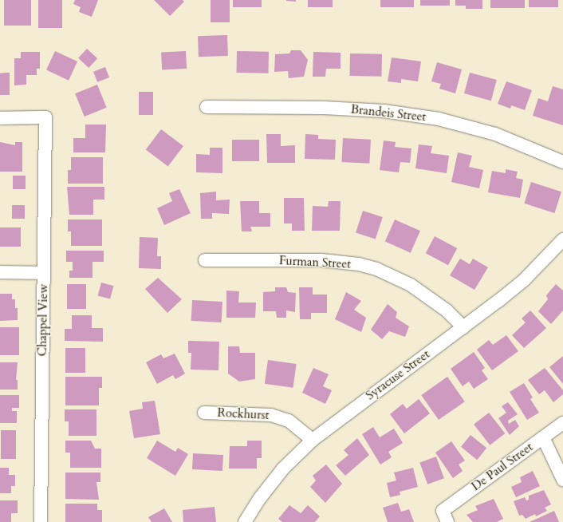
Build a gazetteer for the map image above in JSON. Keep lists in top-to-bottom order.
{
  "streets": {
    "street": [
      "Brandeis Street",
      "Furman Street",
      "Chappel View",
      "Syracuse Street",
      "Rockhurst",
      "De Paul Street"
    ]
  },
  "crossings": [
    ["Furman Street", "Syracuse Street"],
    ["Syracuse Street", "Rockhurst"]
  ]
}
